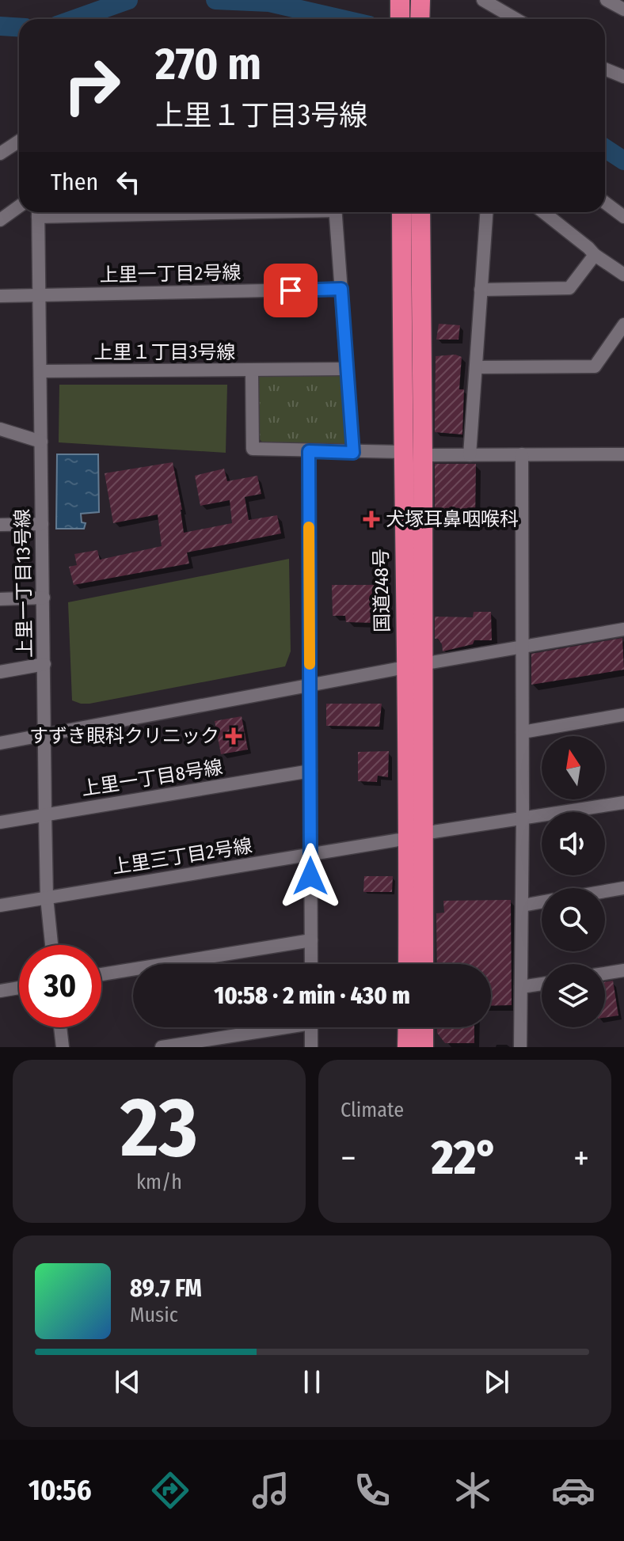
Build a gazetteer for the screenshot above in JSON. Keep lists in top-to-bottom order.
{
  "streets": {
    "highway": ["国道248号"],
    "street": [
      "上里一丁目2号線",
      "上里１丁目3号線",
      "上里一丁目13号線",
      "上里一丁目8号線",
      "上里三丁目2号線"
    ]
  },
  "crossings": [
    ["上里一丁目2号線", "上里一丁目13号線"],
    ["上里１丁目3号線", "上里一丁目13号線"],
    ["上里１丁目3号線", "国道248号"],
    ["上里一丁目13号線", "上里一丁目8号線"],
    ["上里一丁目13号線", "上里三丁目2号線"],
    ["国道248号", "上里三丁目2号線"]
  ],
  "places": {
    "health": ["犬塚耳鼻咽喉科", "すずき眼科クリニック"]
  },
  "north": "top",
  "page": {
    "turn": ["270 m", "上里１丁目3号線"],
    "then": "Then",
    "limit": "30",
    "trip": "10:58 · 2 min · 430 m",
    "tile": [
      ["23", "km/h"],
      "Climate"
    ],
    "heat": ["−", "22°", "+"],
    "song": ["89.7 FM", "Music"],
    "tabs": "10:56"
  }
}
